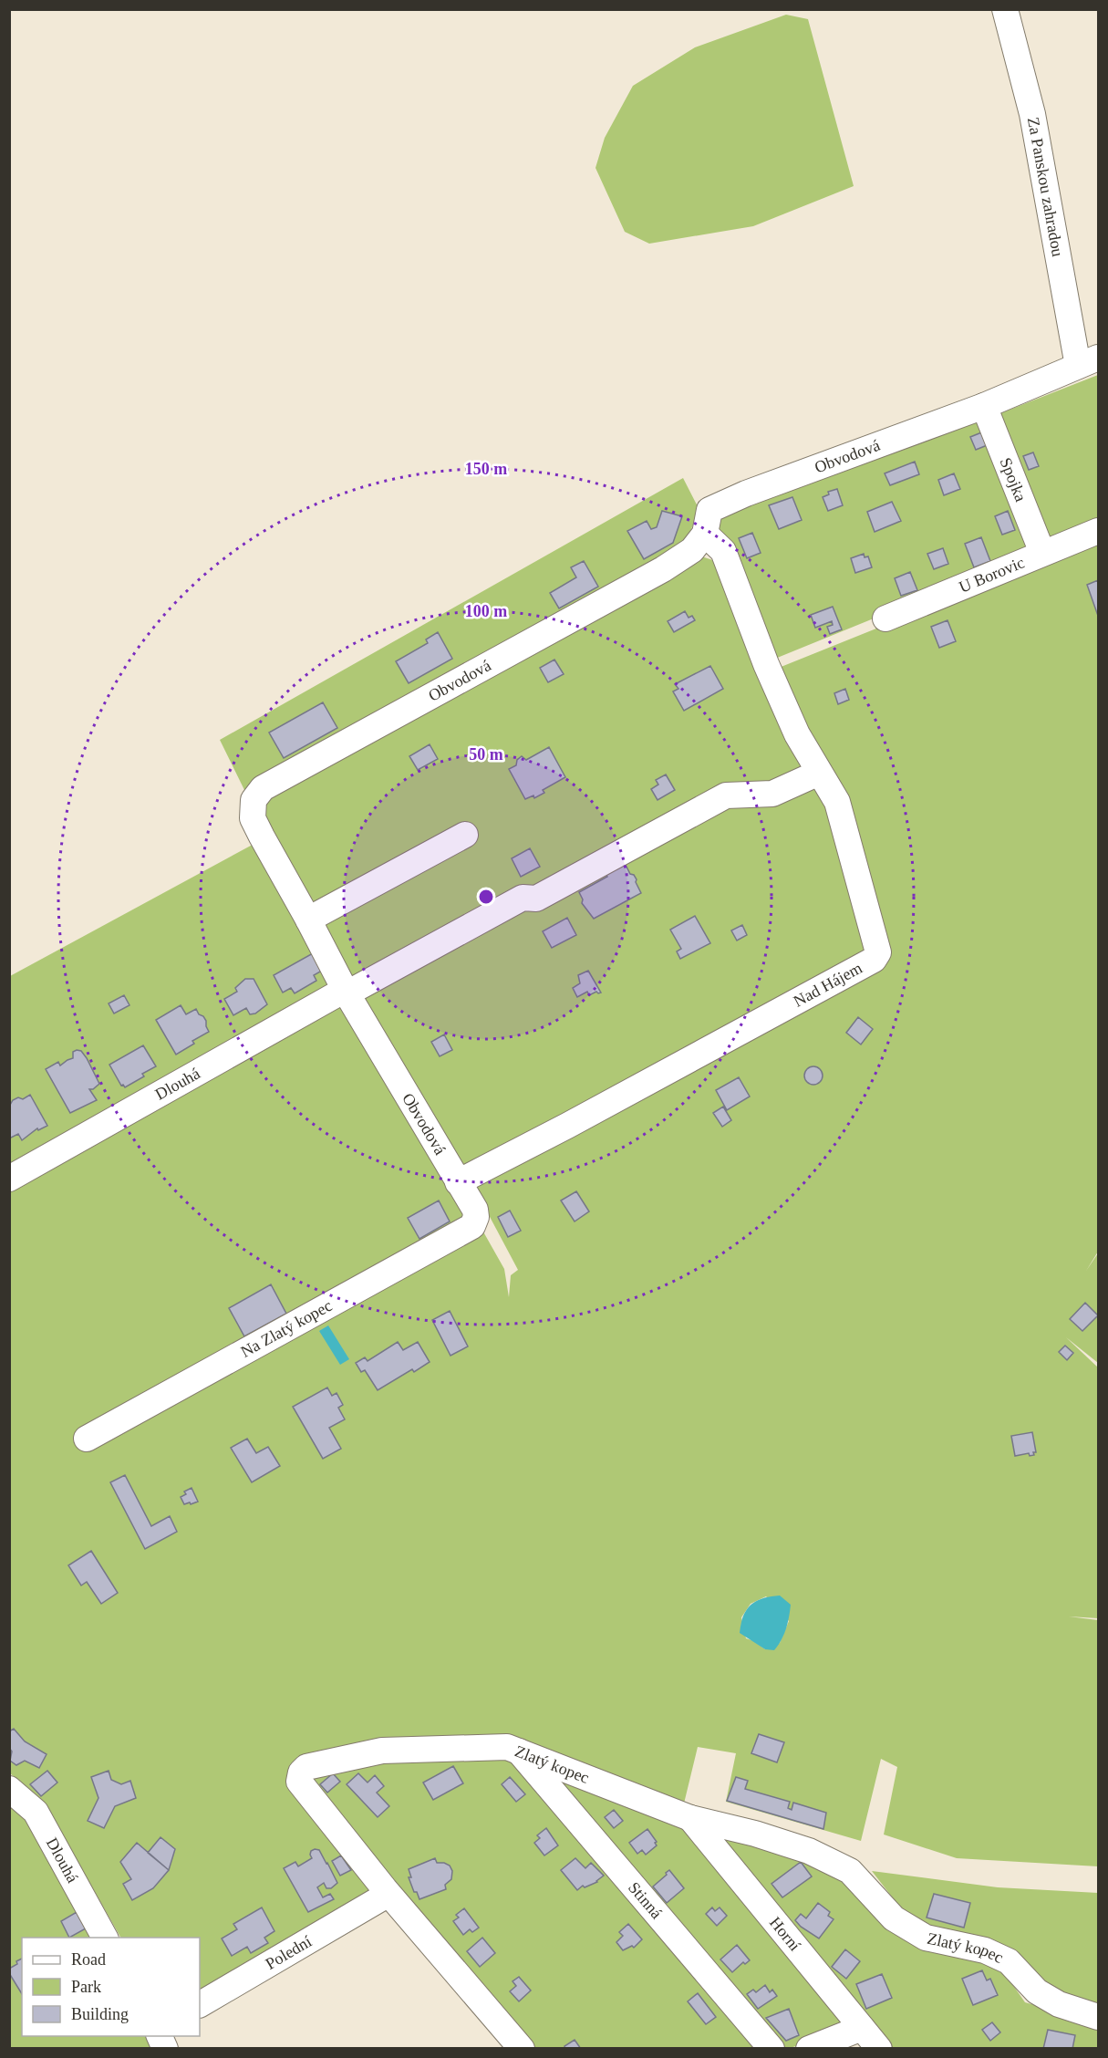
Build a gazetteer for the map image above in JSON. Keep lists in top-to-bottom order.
{
  "streets": {
    "street": [
      "Za Panskou zahradou",
      "Obvodová",
      "Spojka",
      "U Borovic",
      "Nad Hájem",
      "Dlouhá",
      "Na Zlatý kopec",
      "Zlatý kopec",
      "Stinná",
      "Horní",
      "Polední"
    ]
  },
  "crossings": [
    ["Za Panskou zahradou", "Obvodová"],
    ["Obvodová", "Spojka"],
    ["Obvodová", "Nad Hájem"],
    ["Obvodová", "Dlouhá"],
    ["Obvodová", "Na Zlatý kopec"],
    ["Spojka", "U Borovic"],
    ["Nad Hájem", "Dlouhá"],
    ["Zlatý kopec", "Stinná"],
    ["Zlatý kopec", "Horní"]
  ],
  "legend": ["Road", "Park", "Building"],
  "rings": ["150 m", "100 m", "50 m"]
}
